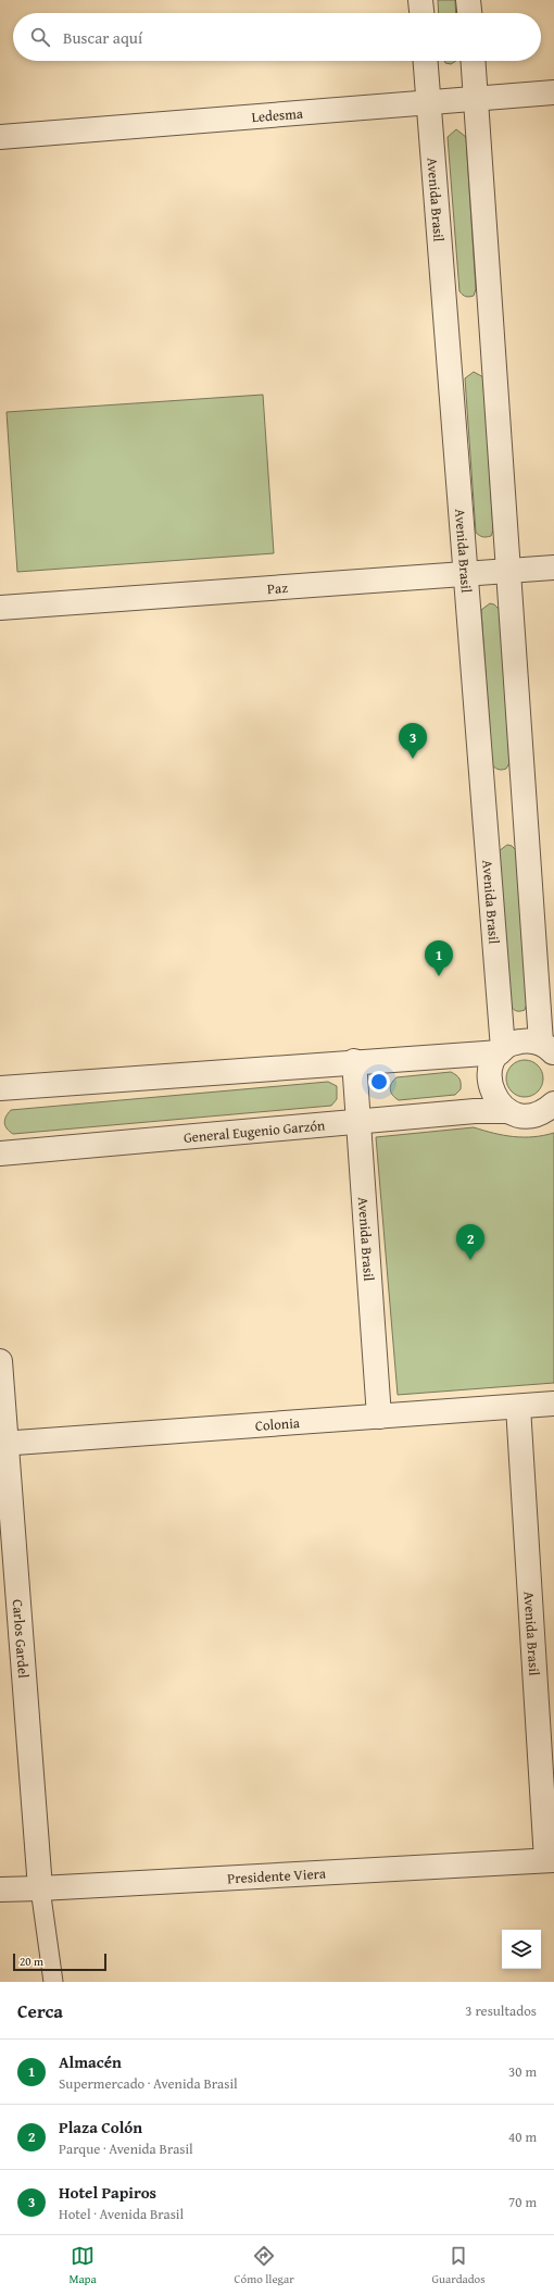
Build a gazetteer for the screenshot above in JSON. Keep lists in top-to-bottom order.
{
  "streets": {
    "street": [
      "Ledesma",
      "Avenida Brasil",
      "Paz",
      "General Eugenio Garzón",
      "Colonia",
      "Carlos Gardel",
      "Presidente Viera"
    ]
  },
  "crossings": [
    ["Ledesma", "Avenida Brasil"],
    ["Avenida Brasil", "Paz"],
    ["Avenida Brasil", "General Eugenio Garzón"],
    ["Avenida Brasil", "Colonia"],
    ["Avenida Brasil", "Presidente Viera"],
    ["Colonia", "Carlos Gardel"],
    ["Carlos Gardel", "Presidente Viera"]
  ],
  "scale_bar": "20 m",
  "page": {
    "search": "Buscar aquí",
    "pins": ["3", "1", "2"],
    "scale": "20 m",
    "heading": ["Cerca", "3 resultados"],
    "list": [
      {
        "mark": "1",
        "name": "Almacén",
        "note": "Supermercado · Avenida Brasil",
        "value": "30 m"
      },
      {
        "mark": "2",
        "name": "Plaza Colón",
        "note": "Parque · Avenida Brasil",
        "value": "40 m"
      },
      {
        "mark": "3",
        "name": "Hotel Papiros",
        "note": "Hotel · Avenida Brasil",
        "value": "70 m"
      }
    ],
    "nav": ["Mapa", "Cómo llegar", "Guardados"]
  }
}
